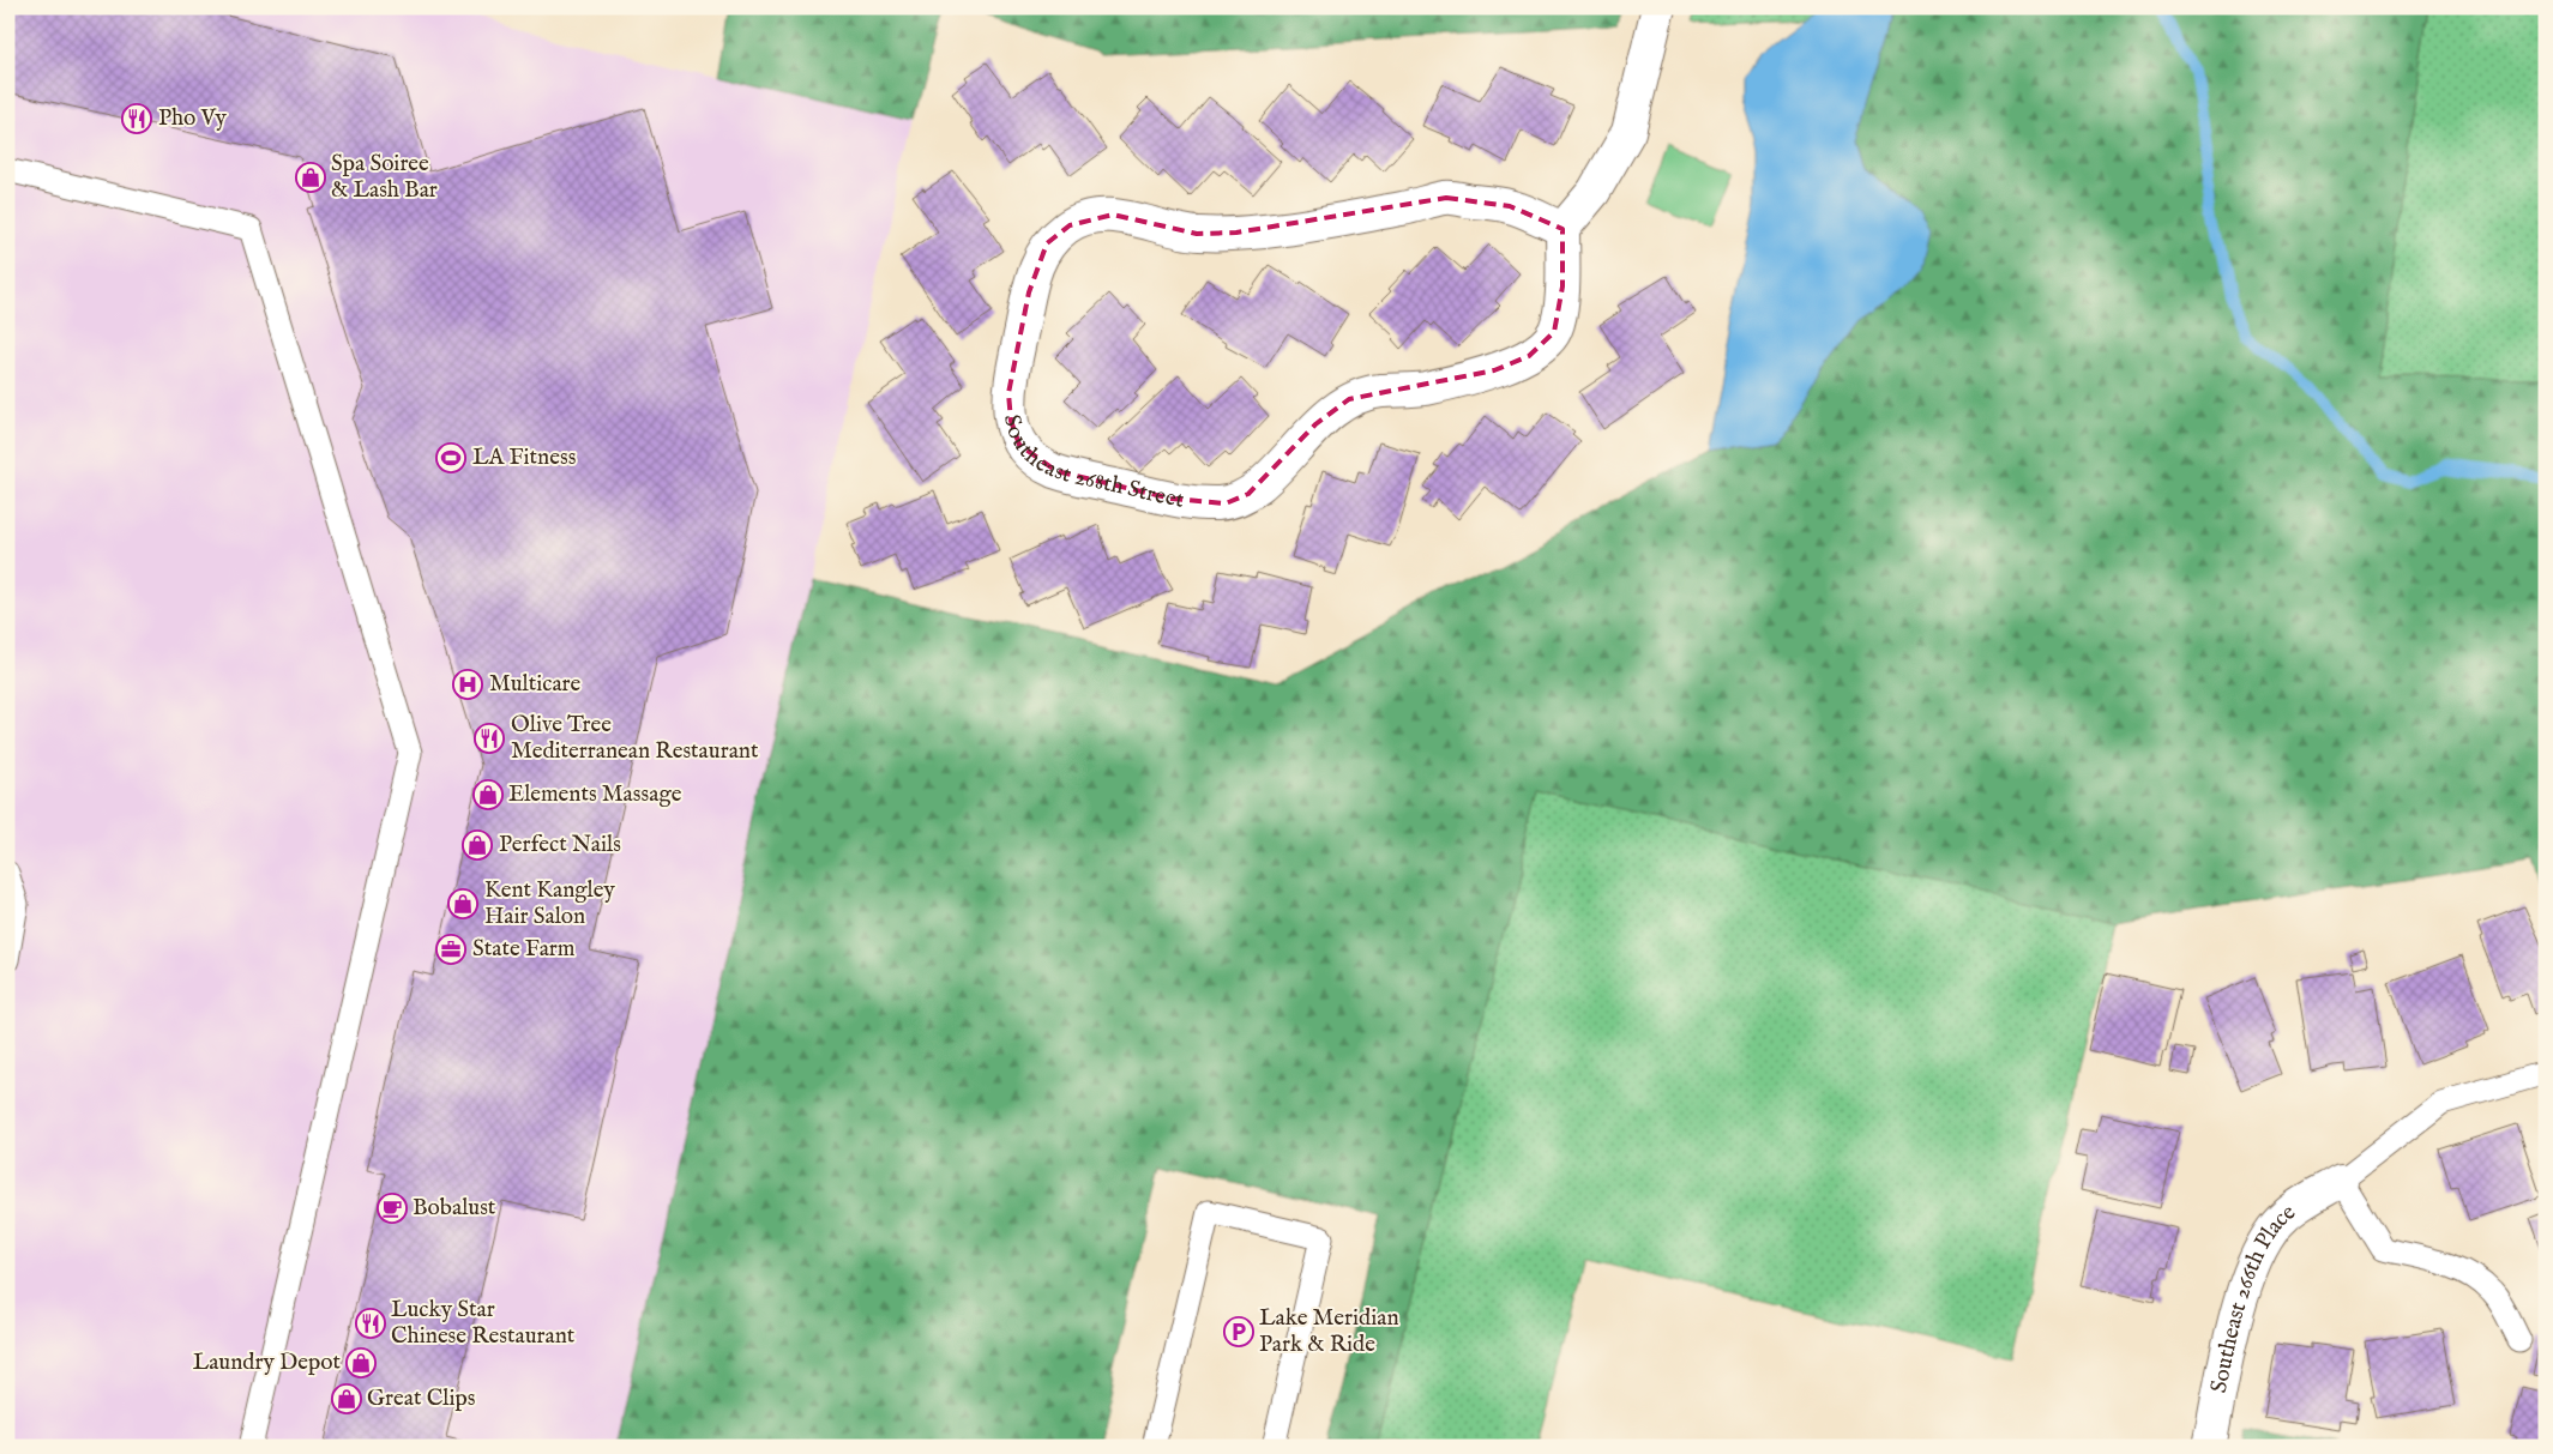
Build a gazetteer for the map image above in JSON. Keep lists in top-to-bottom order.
{
  "streets": {
    "street": ["Southeast 268th Street", "Southeast 266th Place"]
  },
  "places": {
    "restaurant": ["Pho Vy", "Olive Tree Mediterranean Restaurant", "Lucky Star Chinese Restaurant"],
    "shop": [
      "Spa Soiree & Lash Bar",
      "Elements Massage",
      "Perfect Nails",
      "Kent Kangley Hair Salon",
      "Laundry Depot",
      "Great Clips"
    ],
    "sports": ["LA Fitness"],
    "hospital": ["Multicare"],
    "office": ["State Farm"],
    "cafe": ["Bobalust"],
    "parking": ["Lake Meridian Park & Ride"]
  }
}
